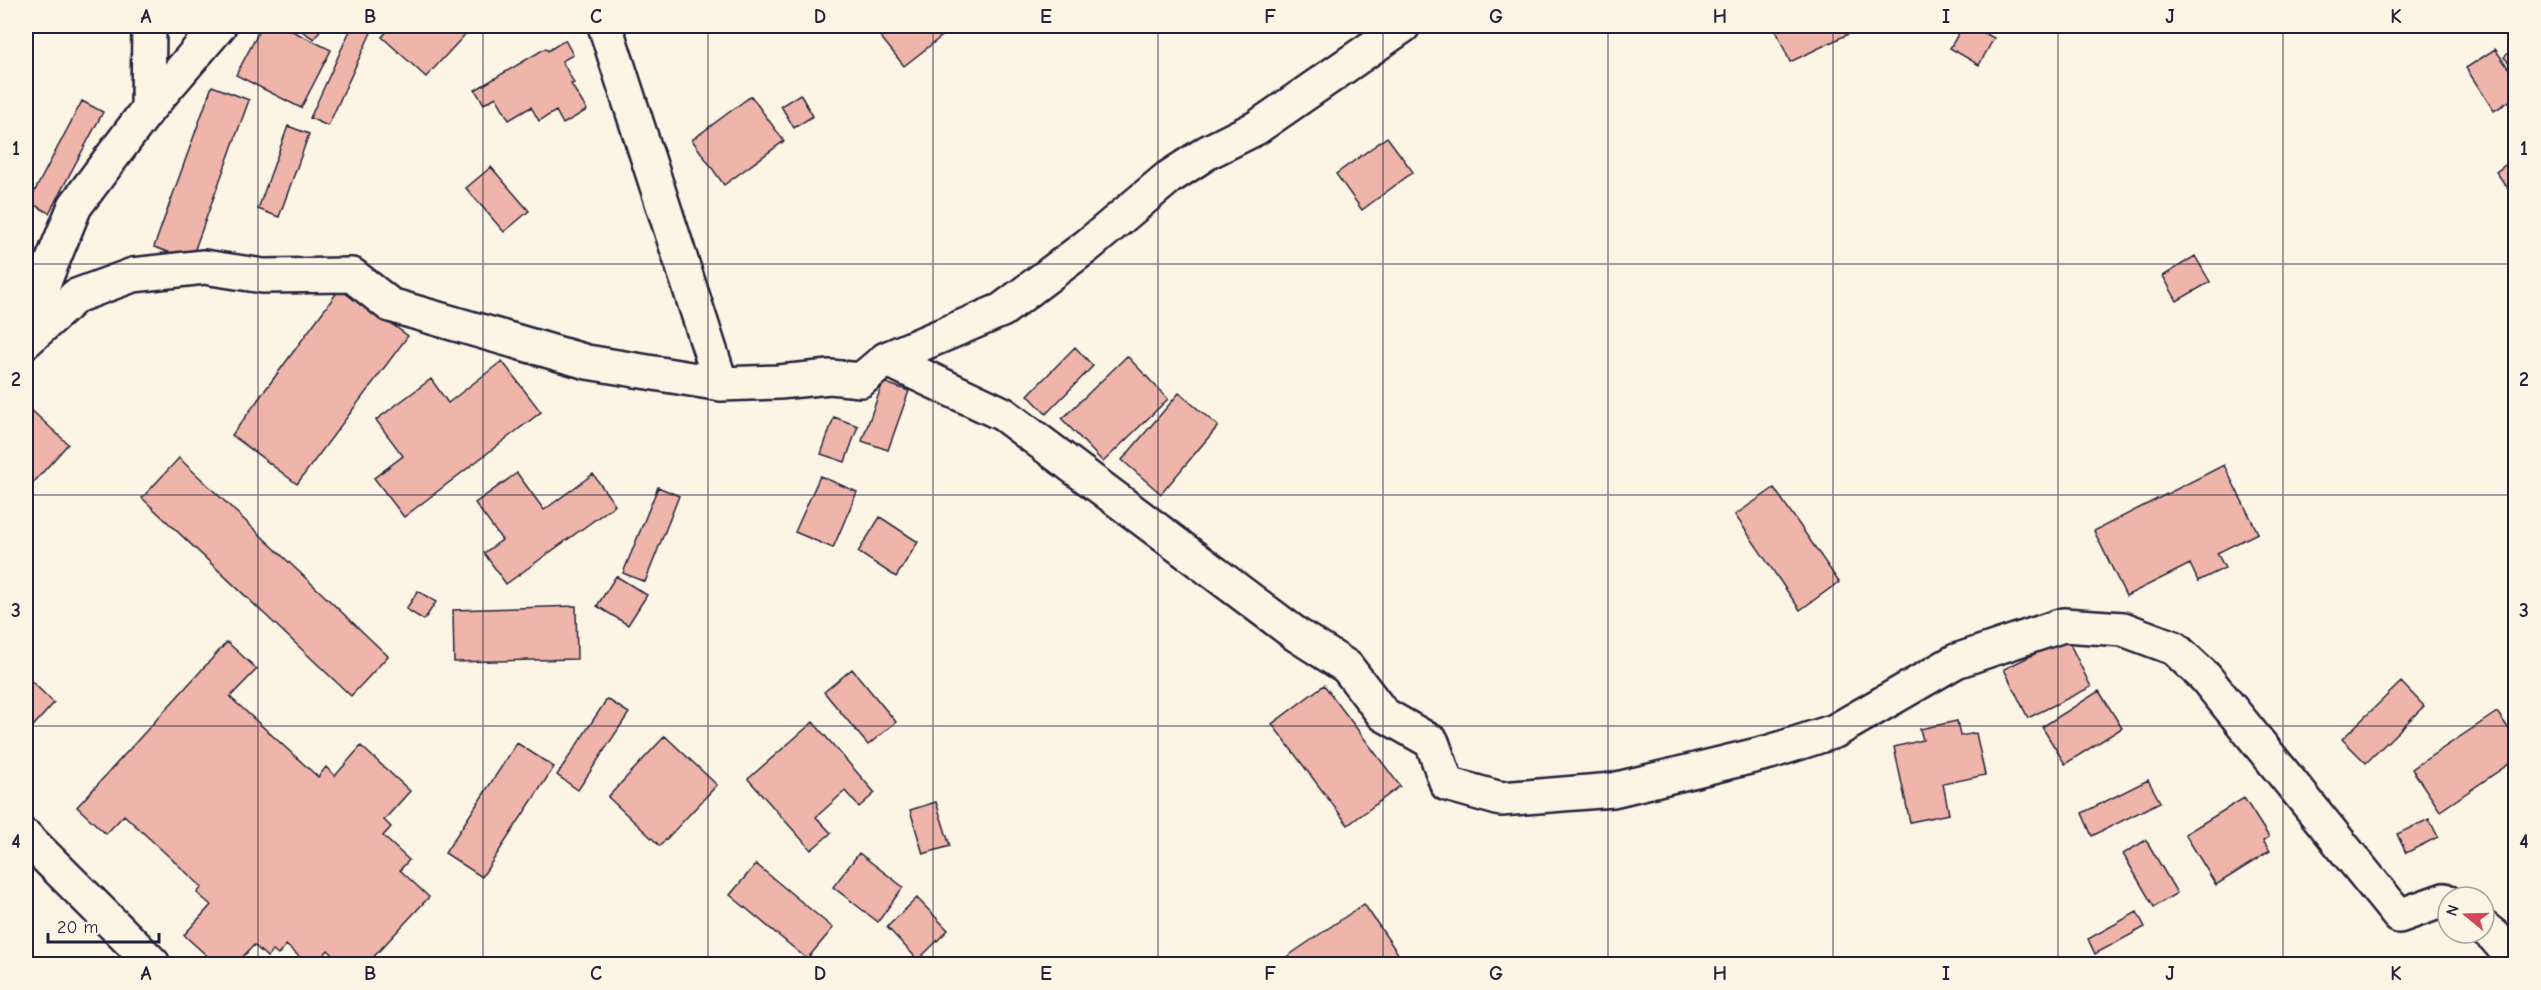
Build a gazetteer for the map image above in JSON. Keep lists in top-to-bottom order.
{
  "scale_bar": "20 m",
  "north": "left",
  "grid": {
    "columns": [
      "A",
      "B",
      "C",
      "D",
      "E",
      "F",
      "G",
      "H",
      "I",
      "J",
      "K"
    ],
    "rows": [
      "1",
      "2",
      "3",
      "4"
    ]
  }
}
